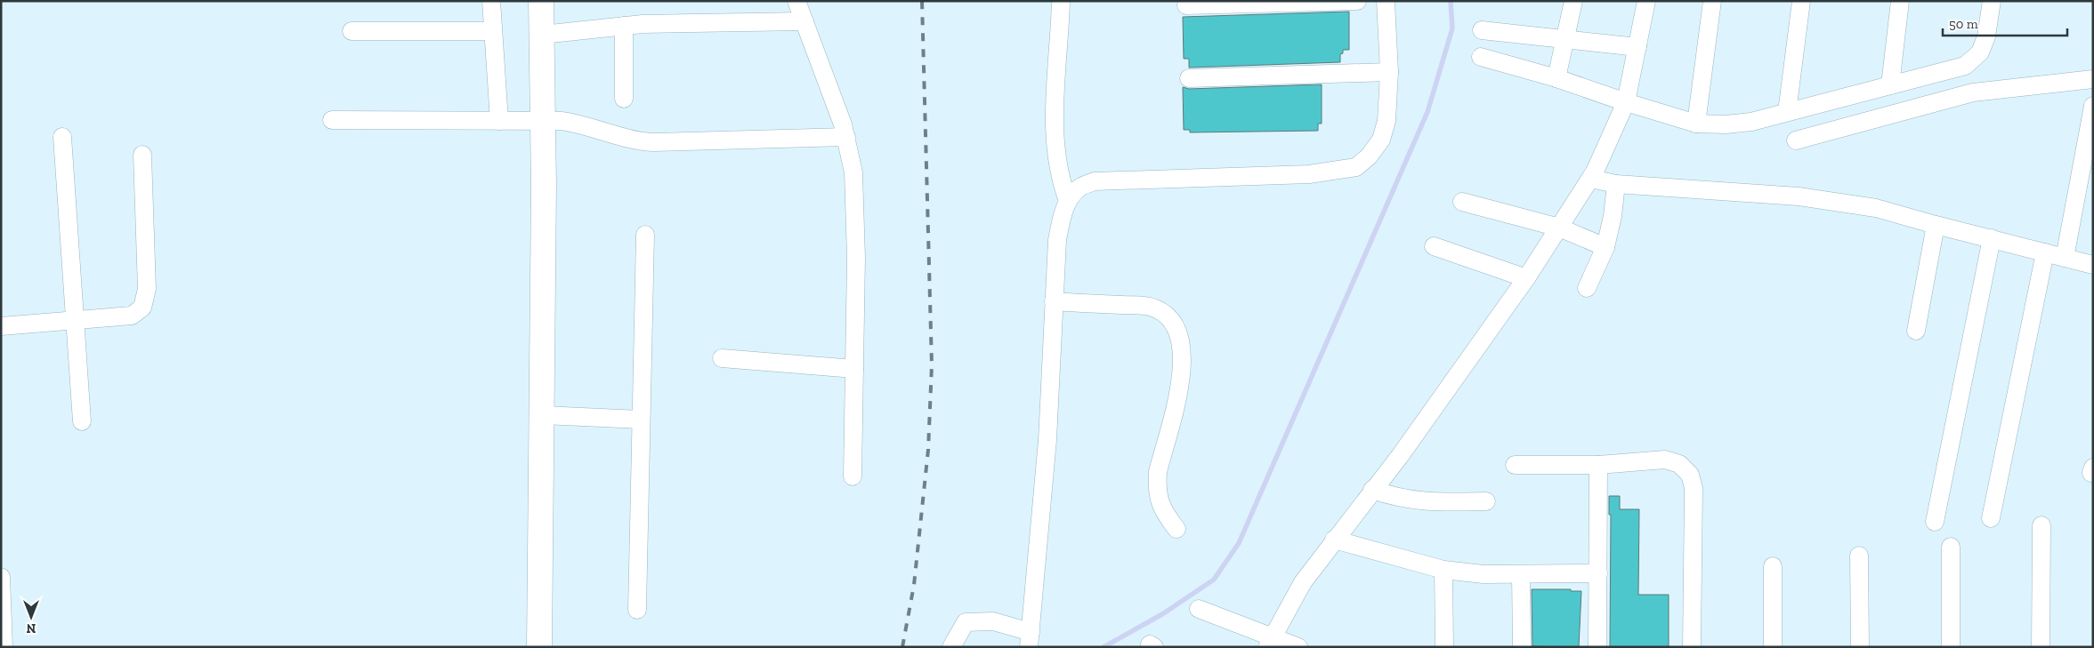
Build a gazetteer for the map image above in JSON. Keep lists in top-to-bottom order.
{
  "scale_bar": "50 m",
  "north": "bottom"
}
